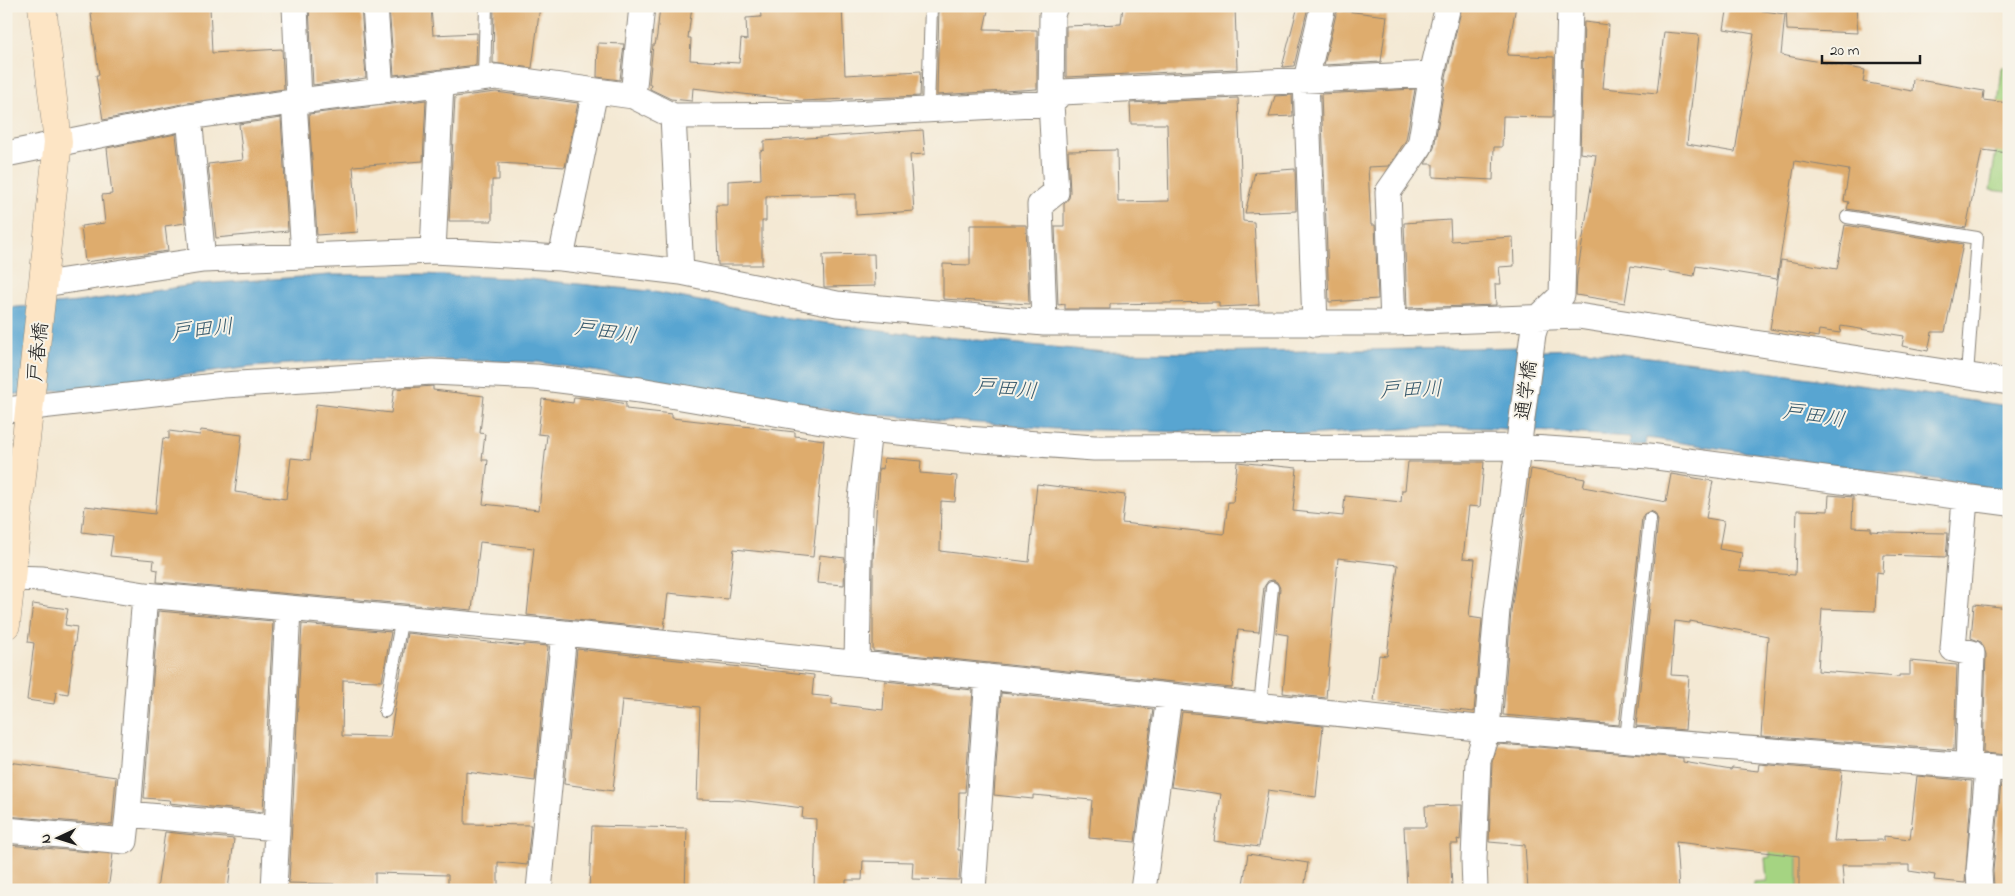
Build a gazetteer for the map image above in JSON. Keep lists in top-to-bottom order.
{
  "streets": {
    "street": ["戸春橋", "通学橋"]
  },
  "water": ["戸田川"],
  "scale_bar": "20 m",
  "north": "left"
}
